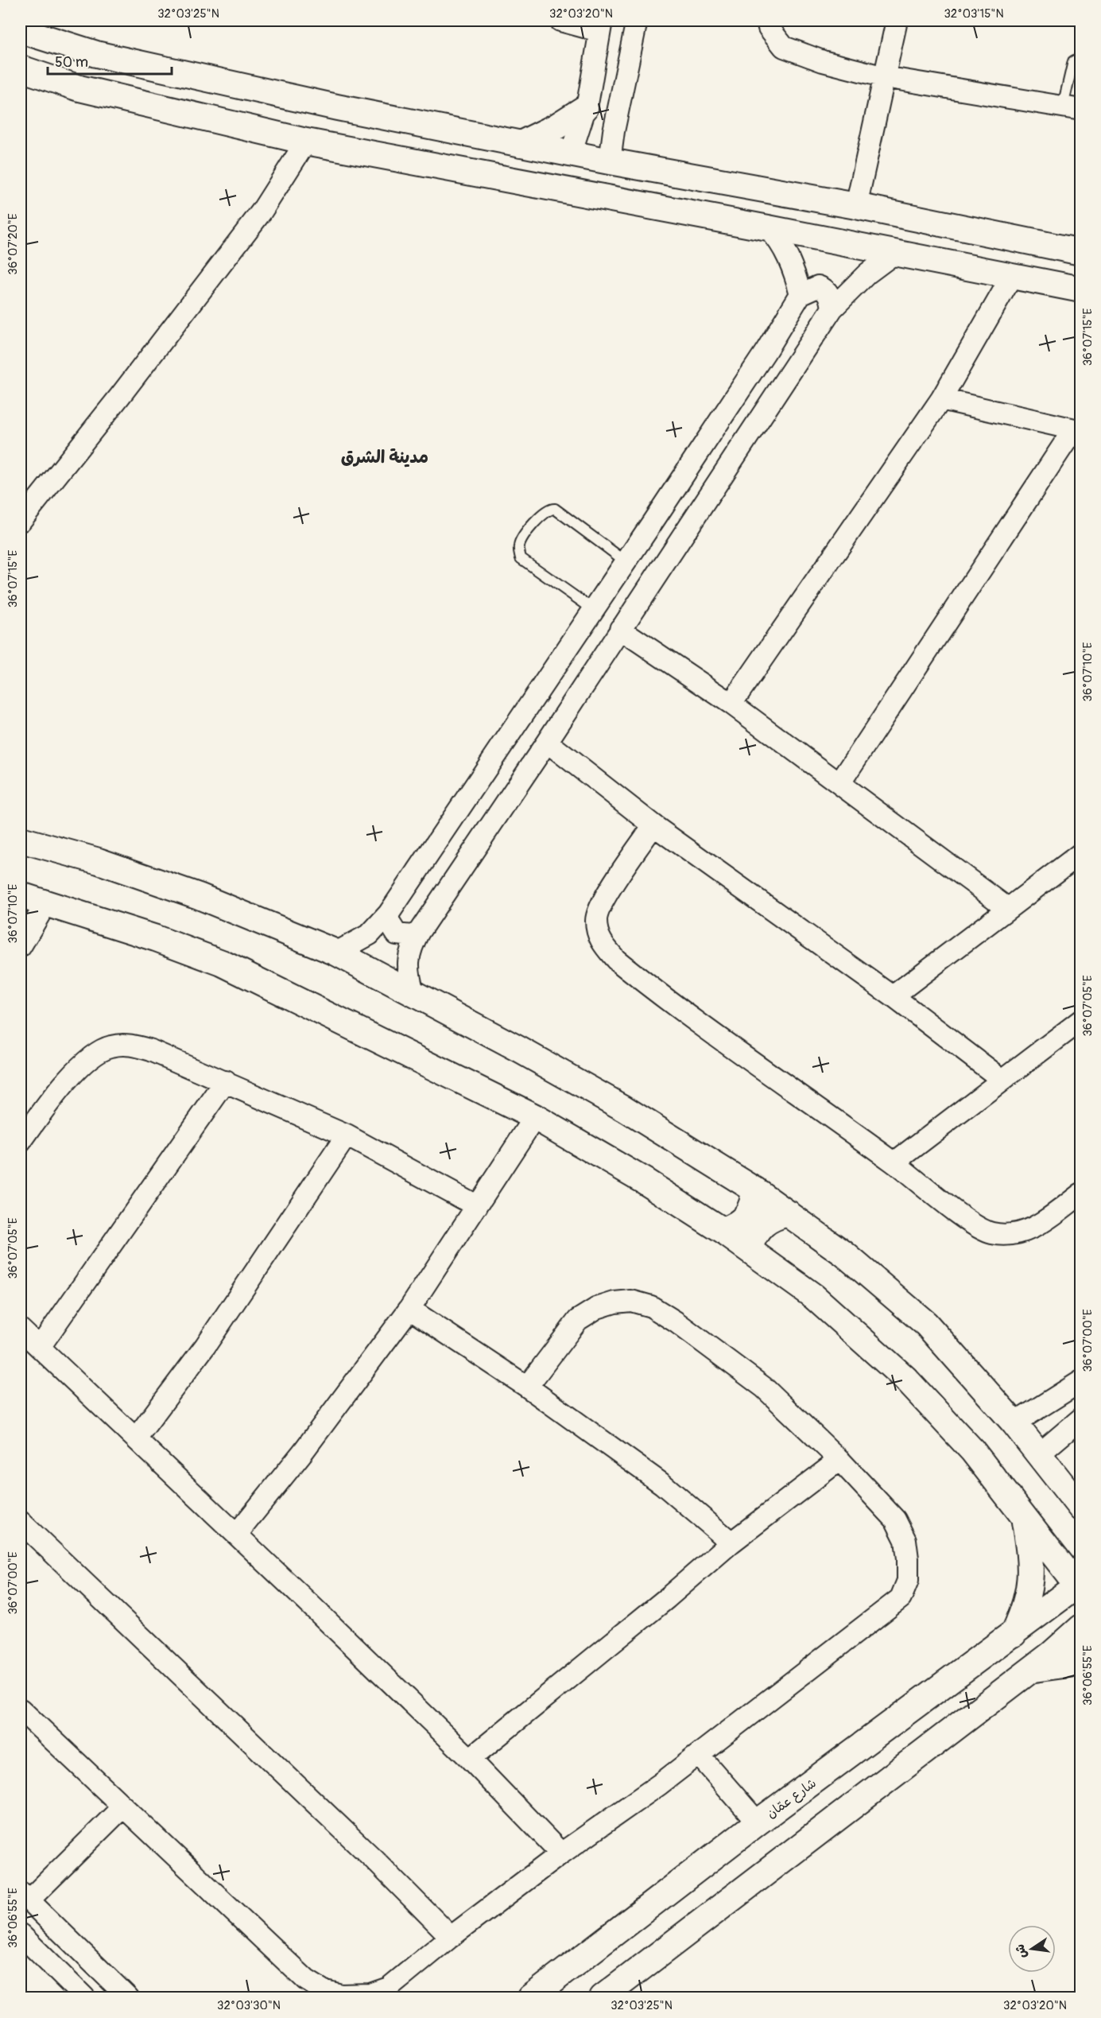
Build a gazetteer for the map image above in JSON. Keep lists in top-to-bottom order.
{
  "streets": {
    "street": ["شارع عمّان"]
  },
  "districts": ["مدينة الشرق"],
  "scale_bar": "50 m",
  "north": "left",
  "coordinates": [
    "32°03'25\"N",
    "32°03'20\"N",
    "32°03'15\"N",
    "36°07'20\"E",
    "36°07'15\"E",
    "36°07'10\"E",
    "36°07'05\"E",
    "36°07'00\"E",
    "36°06'55\"E",
    "32°03'30\"N"
  ]
}
